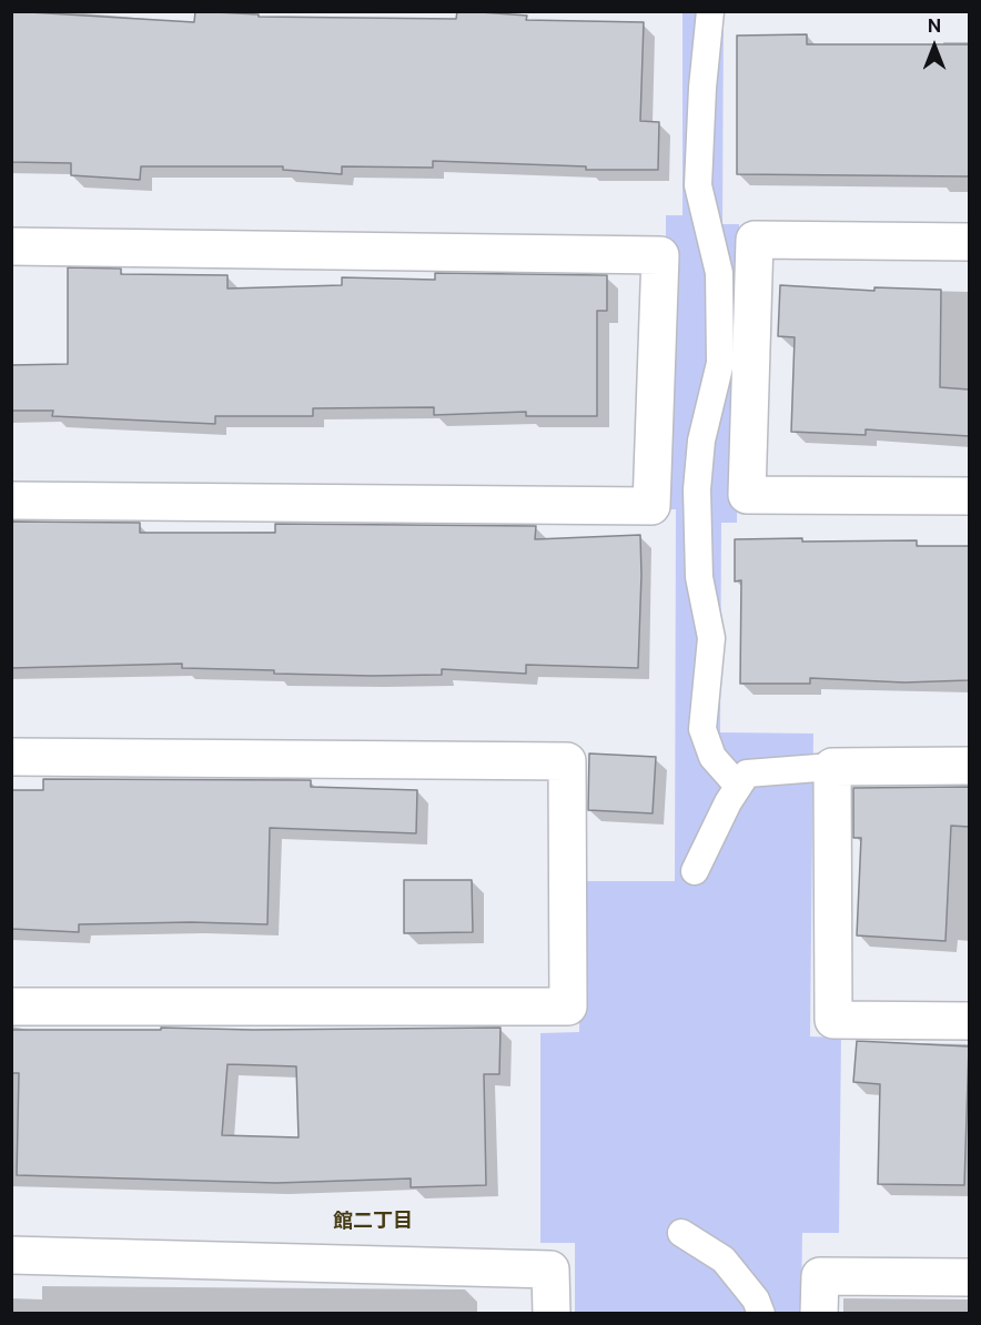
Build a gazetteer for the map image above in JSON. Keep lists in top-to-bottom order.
{
  "districts": ["館二丁目"],
  "north": "top"
}
